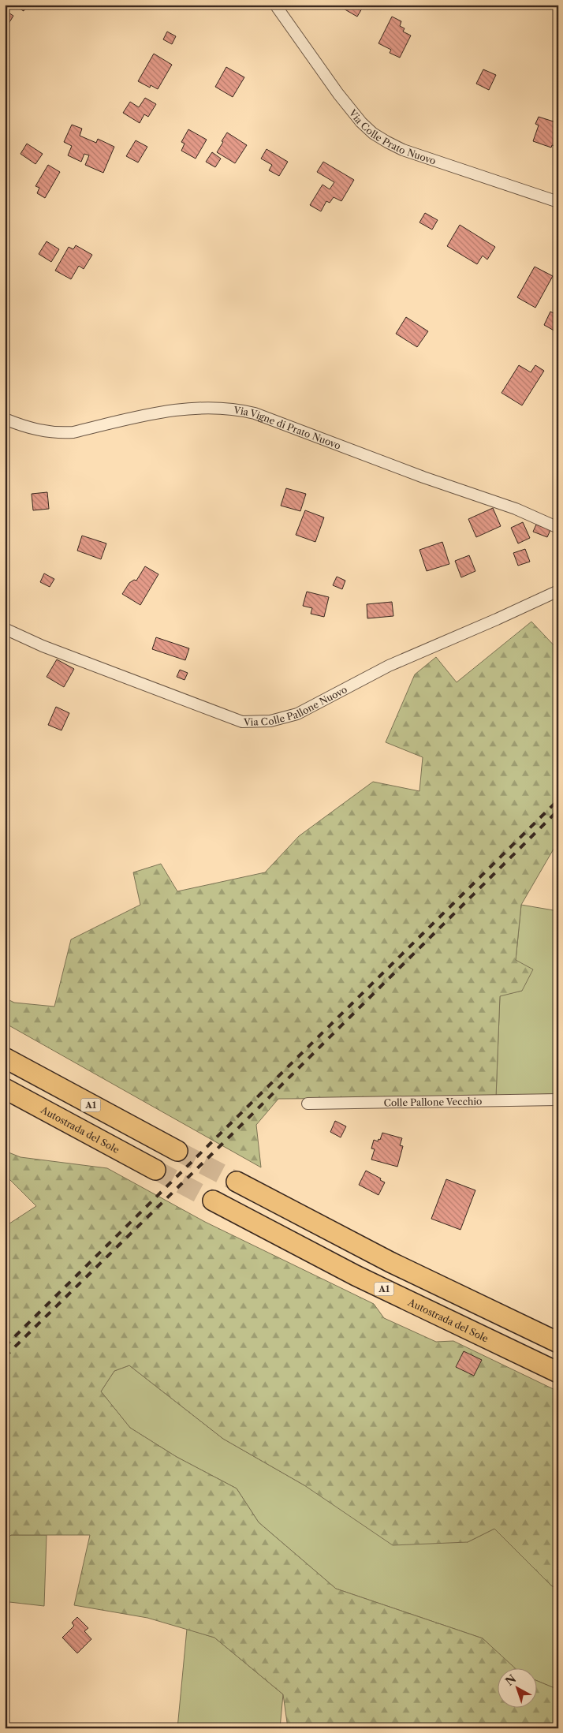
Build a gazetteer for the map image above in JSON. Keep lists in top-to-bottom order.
{
  "streets": {
    "highway": ["A1", "Autostrada del Sole"],
    "street": [
      "Via Colle Prato Nuovo",
      "Via Vigne di Prato Nuovo",
      "Via Colle Pallone Nuovo",
      "Colle Pallone Vecchio"
    ]
  },
  "north": "top left"
}
